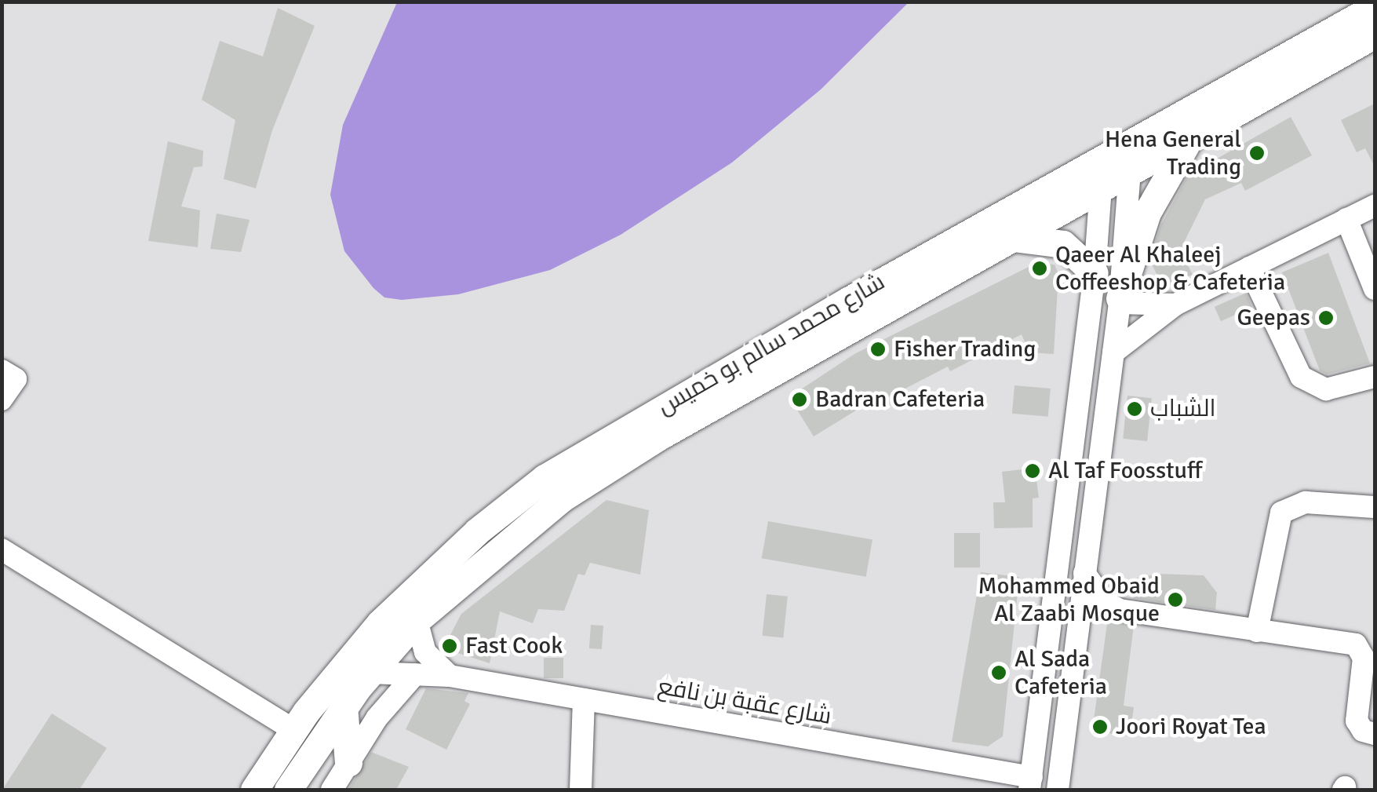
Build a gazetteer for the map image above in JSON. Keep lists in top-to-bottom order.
{
  "streets": {
    "main road": ["شارع محمد سالم بو خميس"],
    "street": ["شارع عقبة بن نافع"]
  },
  "crossings": [
    ["شارع محمد سالم بو خميس", "شارع عقبة بن نافع"]
  ],
  "places": [
    "Hena General Trading",
    "Qaeer Al Khaleej Coffeeshop & Cafeteria",
    "Geepas",
    "Fisher Trading",
    "Badran Cafeteria",
    "الشباب",
    "Al Taf Foosstuff",
    "Mohammed Obaid Al Zaabi Mosque",
    "Fast Cook",
    "Al Sada Cafeteria",
    "Joori Royat Tea"
  ]
}
